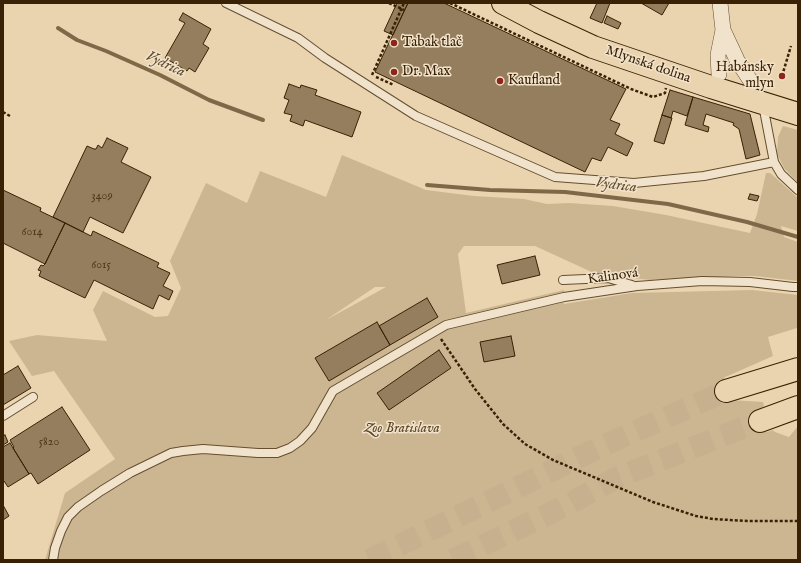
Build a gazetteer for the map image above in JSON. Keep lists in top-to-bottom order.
{
  "streets": {
    "main road": ["Mlynská dolina"],
    "lane": ["Kalinová"]
  },
  "water": ["Vydrica"],
  "parks": ["Zoo Bratislava"],
  "places": [
    "Tabak tlač",
    "Dr. Max",
    "Habánsky mlyn",
    "Kaufland"
  ],
  "house_numbers": [
    "3409",
    "6014",
    "6015",
    "5820"
  ]
}
